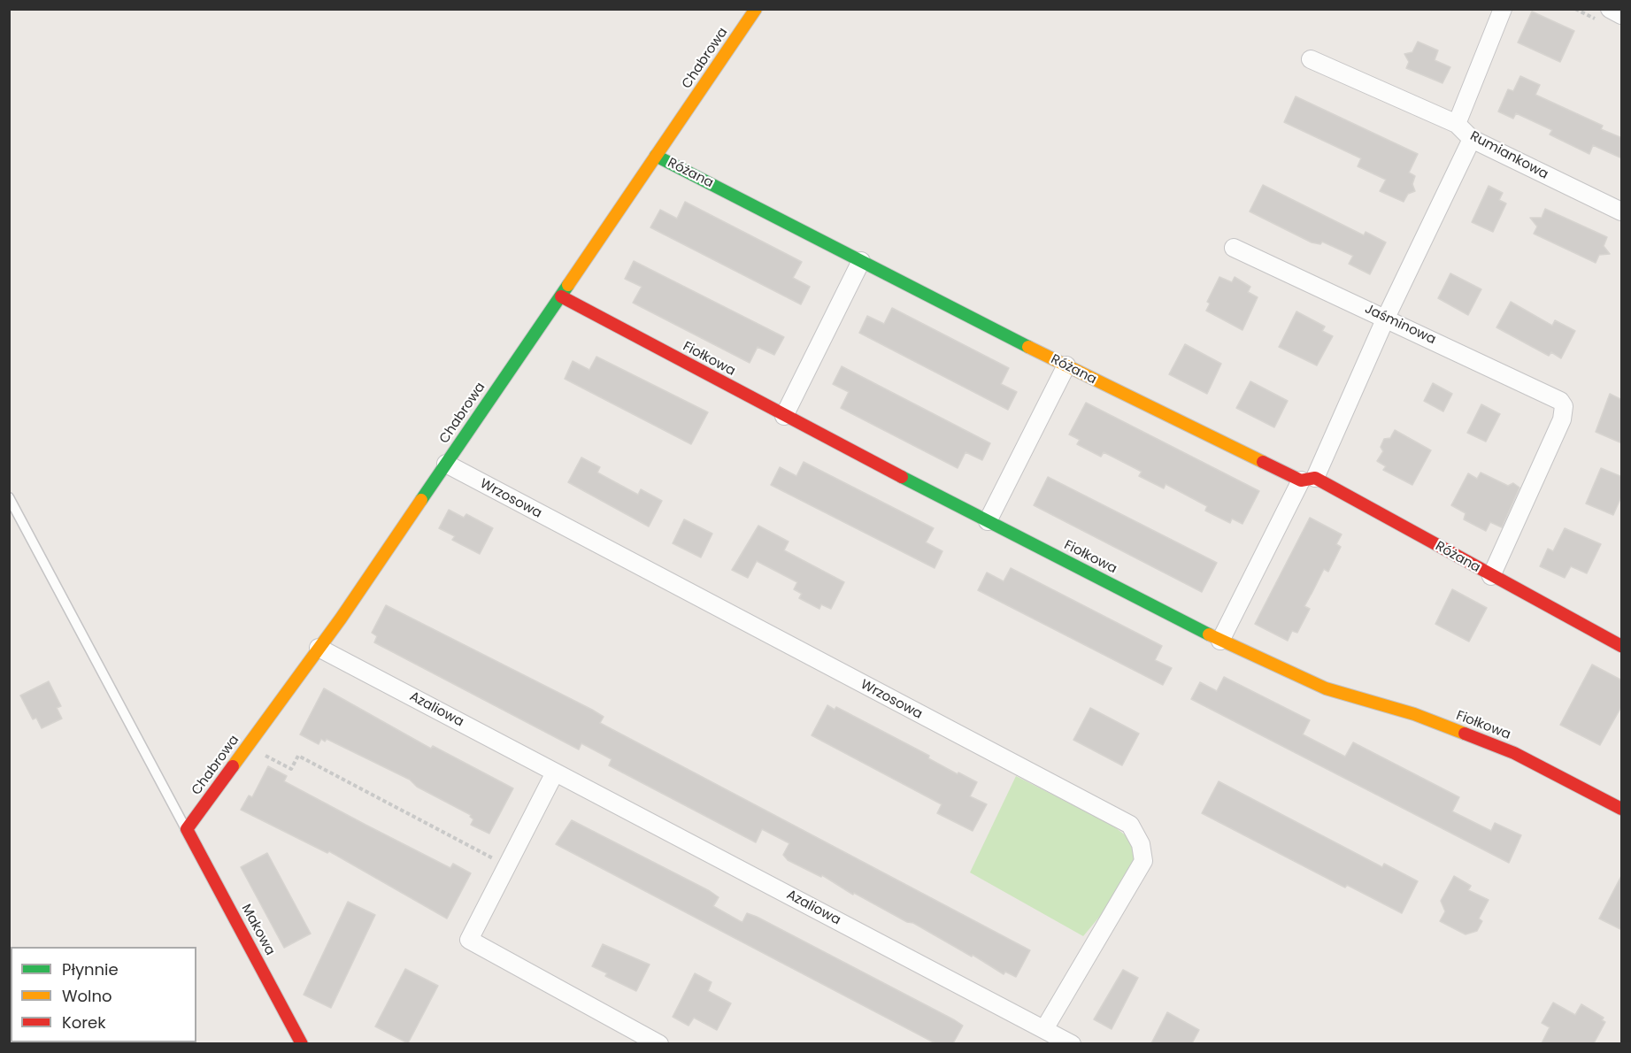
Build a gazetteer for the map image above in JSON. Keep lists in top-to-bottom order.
{
  "streets": {
    "street": [
      "Chabrowa",
      "Rumiankowa",
      "Różana",
      "Jaśminowa",
      "Fiołkowa",
      "Wrzosowa",
      "Azaliowa",
      "Makowa"
    ]
  },
  "crossings": [
    ["Chabrowa", "Różana"],
    ["Chabrowa", "Fiołkowa"],
    ["Chabrowa", "Wrzosowa"],
    ["Chabrowa", "Azaliowa"],
    ["Chabrowa", "Makowa"],
    ["Różana", "Jaśminowa"],
    ["Wrzosowa", "Azaliowa"]
  ],
  "legend": ["Płynnie", "Wolno", "Korek"]
}
